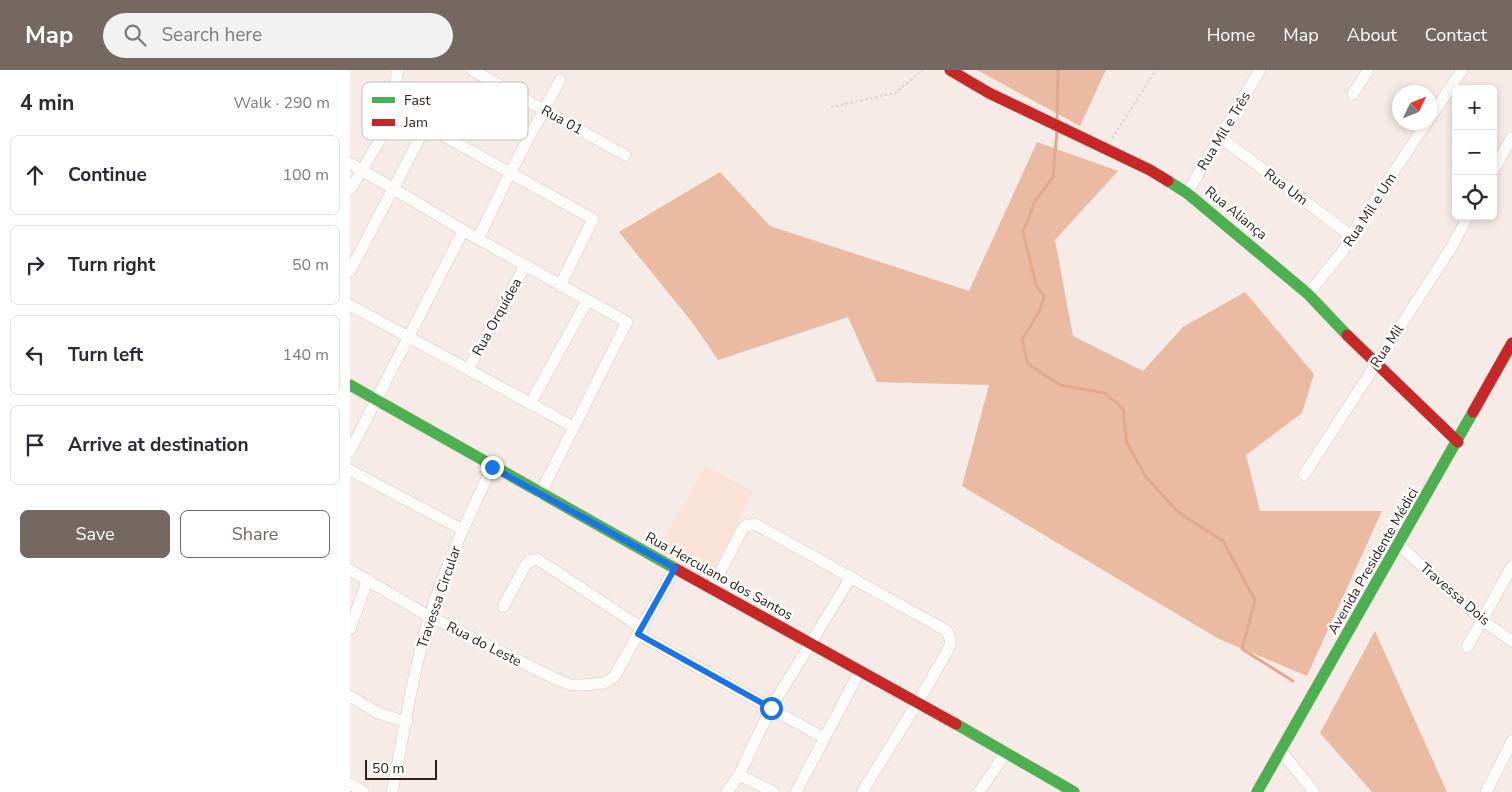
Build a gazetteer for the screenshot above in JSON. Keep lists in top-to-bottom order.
{
  "streets": {
    "street": [
      "Rua 01",
      "Rua Mil e Três",
      "Rua Um",
      "Rua Mil e Um",
      "Rua Aliança",
      "Rua Orquídea",
      "Rua Mil",
      "Avenida Presidente Médici",
      "Rua Herculano dos Santos",
      "Travessa Dois",
      "Travessa Circular",
      "Rua do Leste"
    ]
  },
  "crossings": [
    ["Rua Mil e Três", "Rua Um"],
    ["Rua Mil e Três", "Rua Aliança"],
    ["Rua Um", "Rua Mil e Um"],
    ["Rua Mil e Um", "Rua Aliança"],
    ["Rua Aliança", "Rua Mil"],
    ["Rua Aliança", "Avenida Presidente Médici"],
    ["Avenida Presidente Médici", "Travessa Dois"],
    ["Rua Herculano dos Santos", "Travessa Circular"],
    ["Travessa Circular", "Rua do Leste"]
  ],
  "legend": ["Fast", "Jam"],
  "scale_bar": "50 m",
  "north": "top right",
  "page": {
    "header": "Map",
    "search": "Search here",
    "nav": [
      "Home",
      "Map",
      "About",
      "Contact"
    ],
    "heading": ["4 min", "Walk · 290 m"],
    "map_buttons": ["+", "−"],
    "list": [
      ["Continue", "100 m"],
      ["Turn right", "50 m"],
      ["Turn left", "140 m"],
      "Arrive at destination"
    ],
    "buttons": ["Save", "Share"],
    "scale": "50 m"
  }
}
